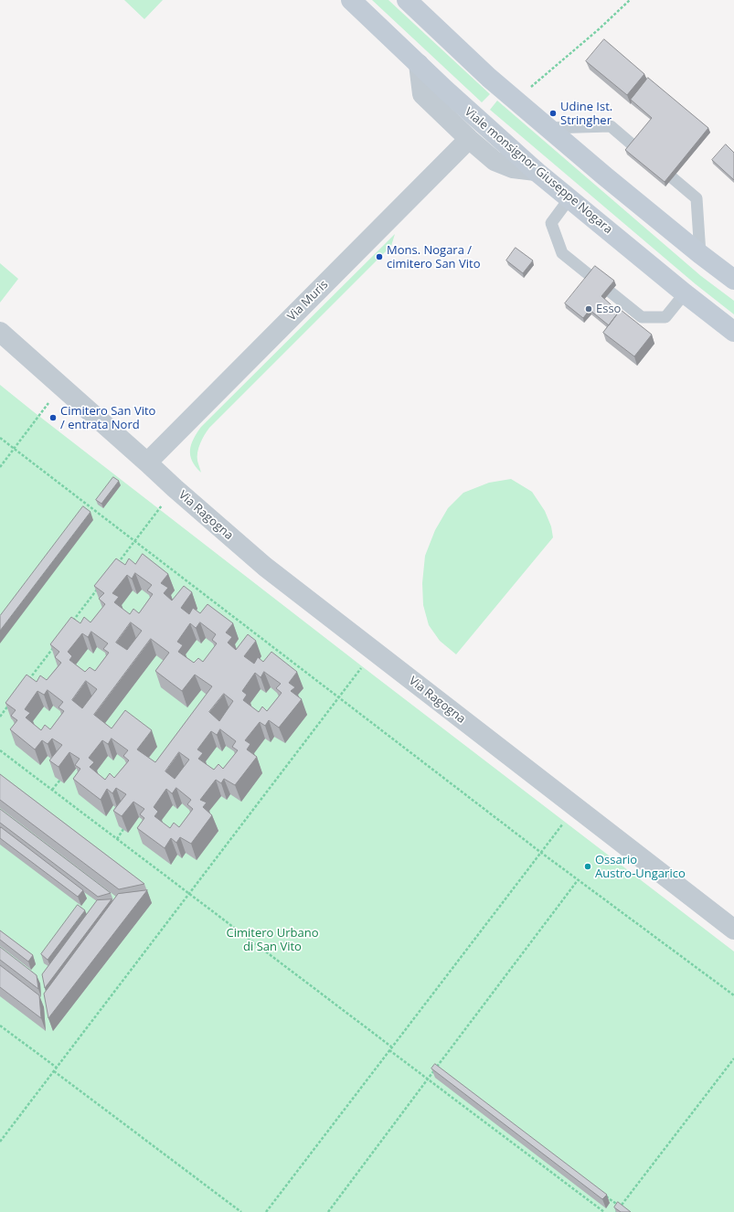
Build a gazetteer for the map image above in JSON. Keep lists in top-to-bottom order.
{
  "streets": {
    "main road": ["Viale monsignor Giuseppe Nogara"],
    "street": ["Via Muris", "Via Ragogna"]
  },
  "crossings": [
    ["Via Muris", "Via Ragogna"]
  ],
  "parks": ["Cimitero Urbano di San Vito"],
  "places": [
    "Udine Ist. Stringher",
    "Mons. Nogara / cimitero San Vito",
    "Esso",
    "Cimitero San Vito / entrata Nord",
    "Ossario Austro-Ungarico"
  ]
}
